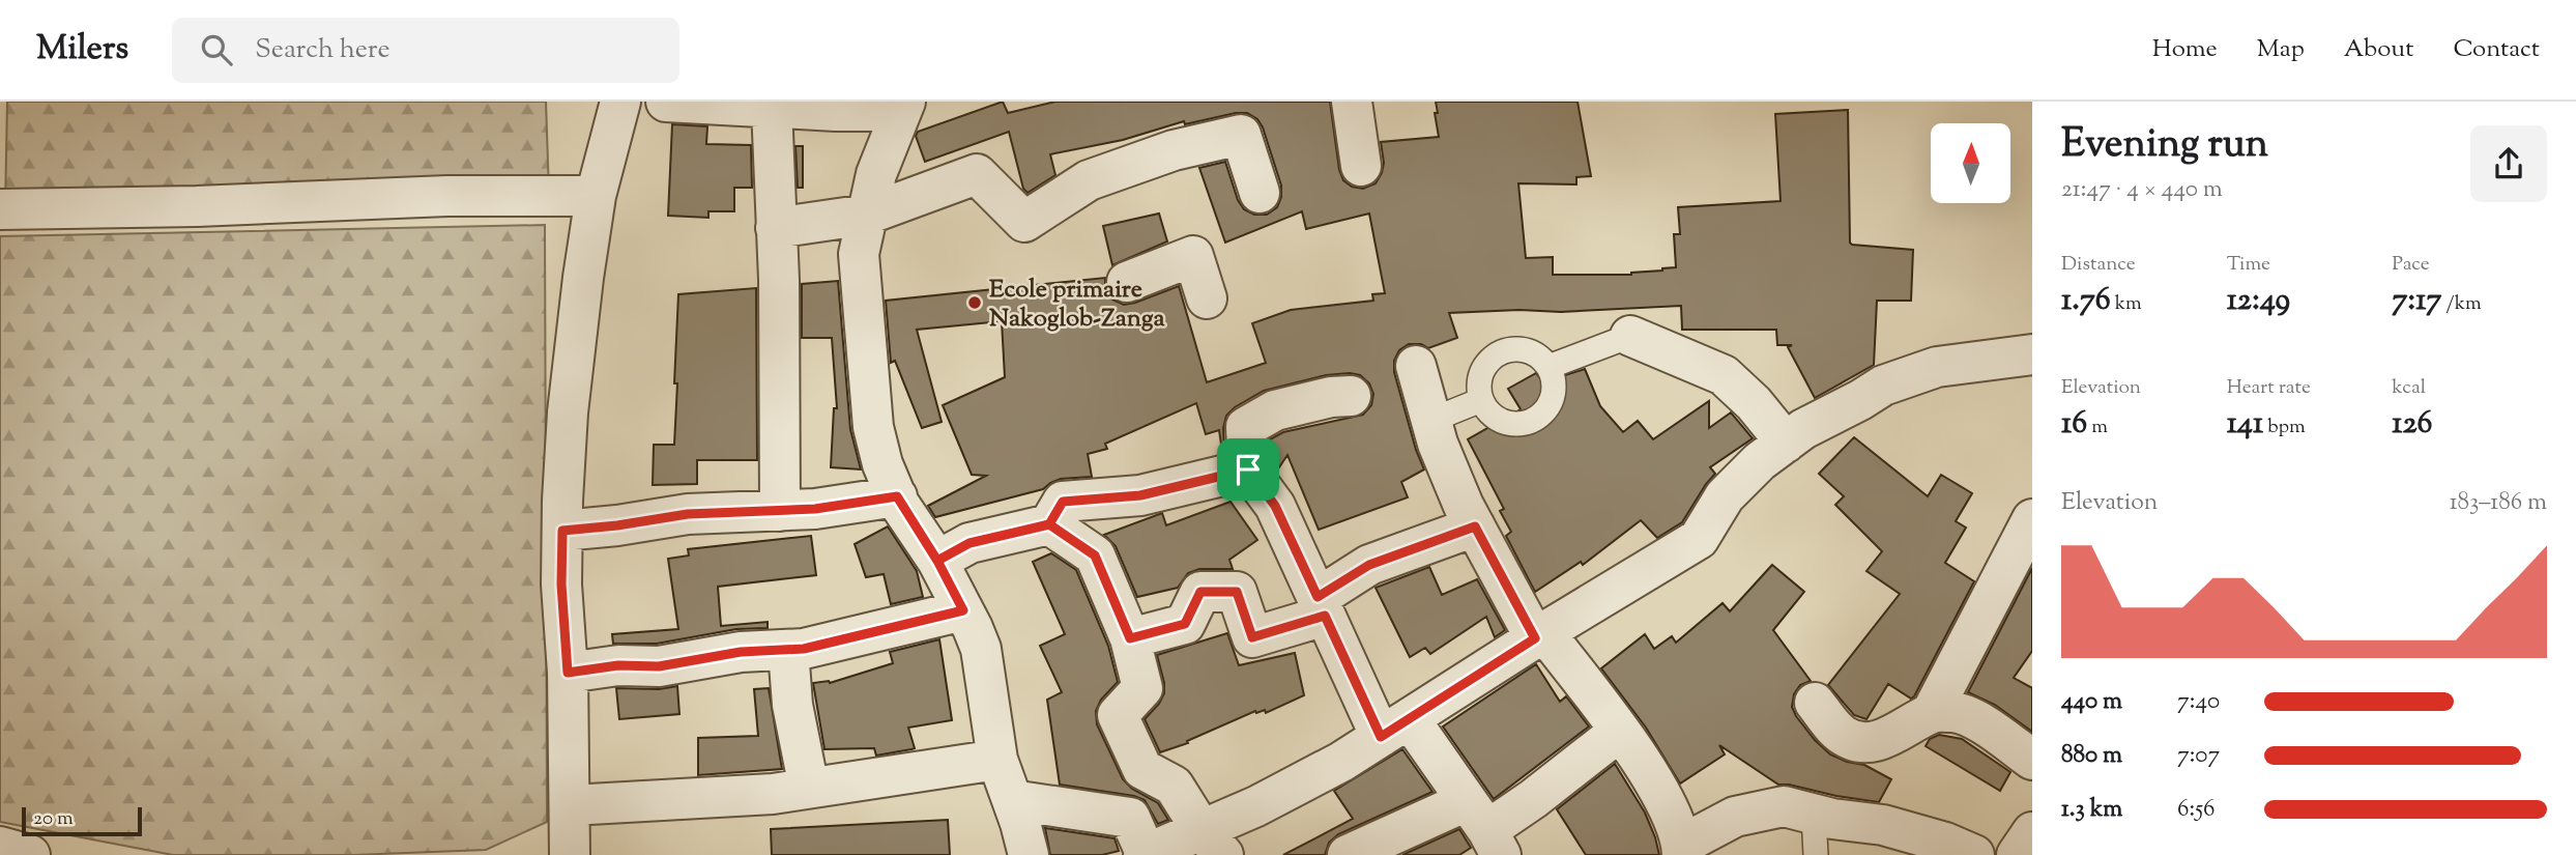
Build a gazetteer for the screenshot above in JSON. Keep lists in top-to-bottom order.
{
  "places": ["Ecole primaire Nakoglob-Zanga"],
  "scale_bar": "20 m",
  "north": "top",
  "page": {
    "header": "Milers",
    "search": "Search here",
    "nav": [
      "Home",
      "Map",
      "About",
      "Contact"
    ],
    "heading": ["Evening run", "21:47 · 4 × 440 m"],
    "stats": [
      ["Distance", "1.76 km"],
      ["Time", "12:49"],
      ["Pace", "7:17 /km"],
      ["Elevation", "16 m"],
      ["Heart rate", "141 bpm"],
      ["kcal", "126"]
    ],
    "chart": ["Elevation", "183–186 m"],
    "list": [
      {
        "name": "440 m",
        "note": "7:40"
      },
      {
        "name": "880 m",
        "note": "7:07"
      },
      {
        "name": "1.3 km",
        "note": "6:56"
      }
    ],
    "scale": "20 m"
  }
}
